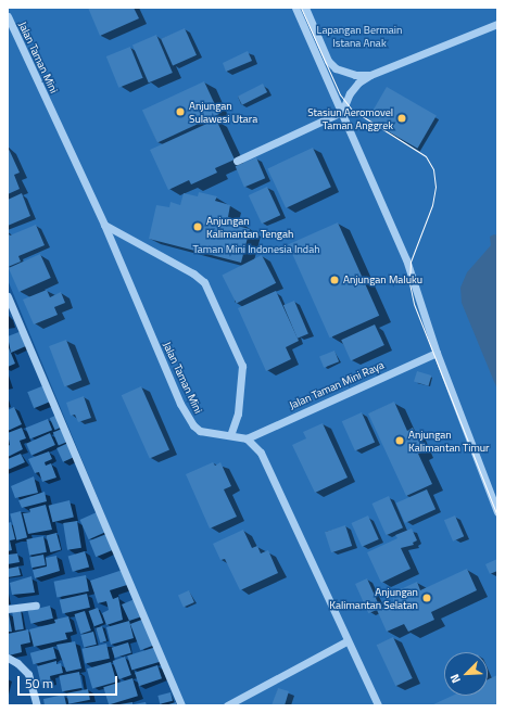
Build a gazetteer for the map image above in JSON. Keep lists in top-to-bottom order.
{
  "streets": {
    "street": ["Jalan Taman Mini", "Jalan Taman Mini Raya"]
  },
  "crossings": [
    ["Jalan Taman Mini", "Jalan Taman Mini Raya"]
  ],
  "parks": ["Lapangan Bermain Istana Anak", "Taman Mini Indonesia Indah"],
  "places": [
    "Anjungan Sulawesi Utara",
    "Stasiun Aeromovel Taman Anggrek",
    "Anjungan Kalimantan Tengah",
    "Anjungan Maluku",
    "Anjungan Kalimantan Timur",
    "Anjungan Kalimantan Selatan"
  ],
  "scale_bar": "50 m",
  "north": "bottom left"
}
